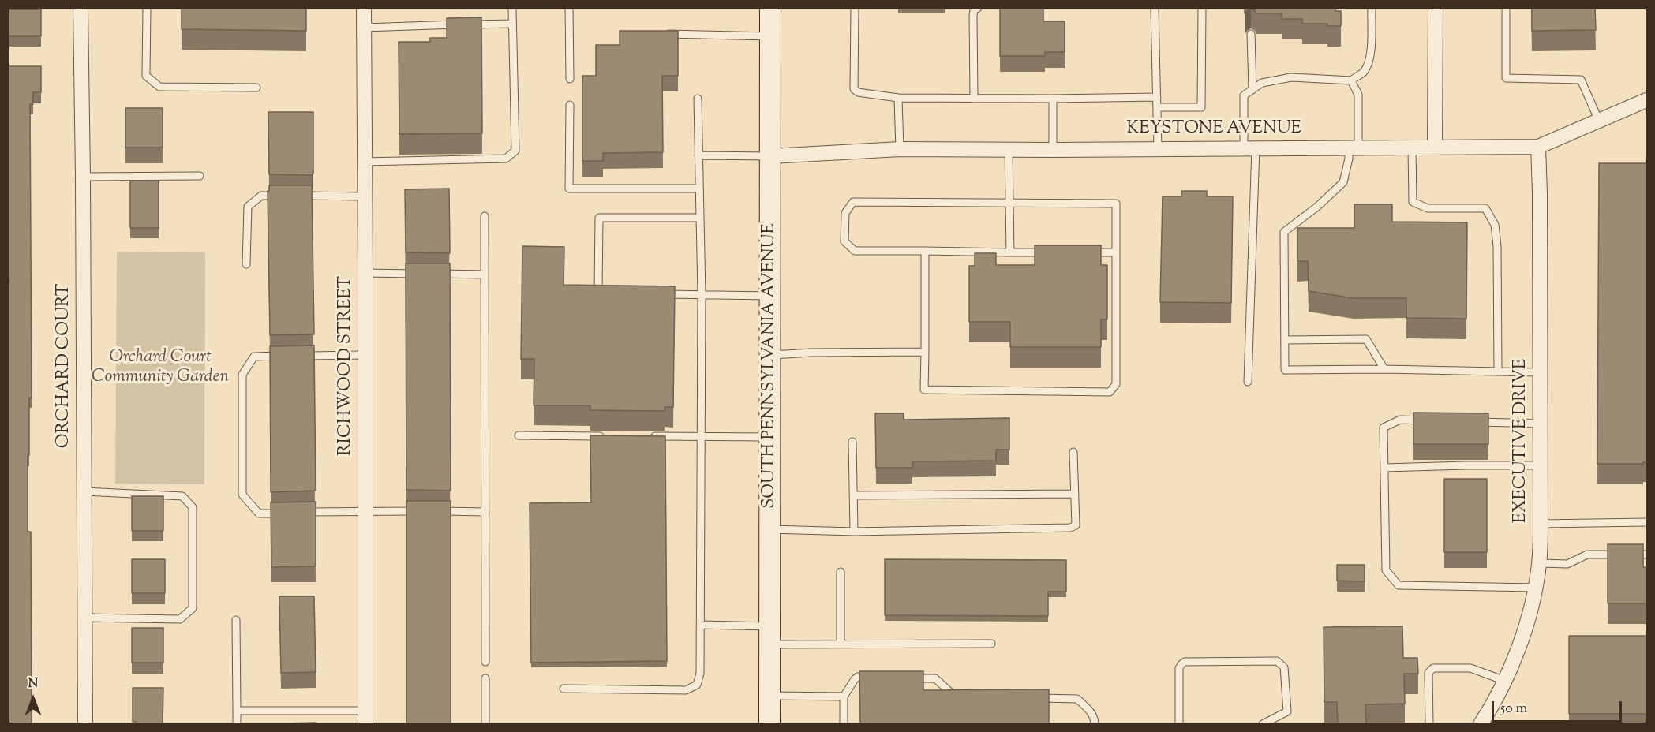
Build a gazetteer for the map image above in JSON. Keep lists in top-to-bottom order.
{
  "streets": {
    "main road": ["SOUTH PENNSYLVANIA AVENUE"],
    "street": [
      "KEYSTONE AVENUE",
      "ORCHARD COURT",
      "RICHWOOD STREET",
      "EXECUTIVE DRIVE"
    ]
  },
  "crossings": [
    ["KEYSTONE AVENUE", "SOUTH PENNSYLVANIA AVENUE"],
    ["KEYSTONE AVENUE", "EXECUTIVE DRIVE"]
  ],
  "parks": ["Orchard Court Community Garden"],
  "scale_bar": "50 m",
  "north": "top"
}
